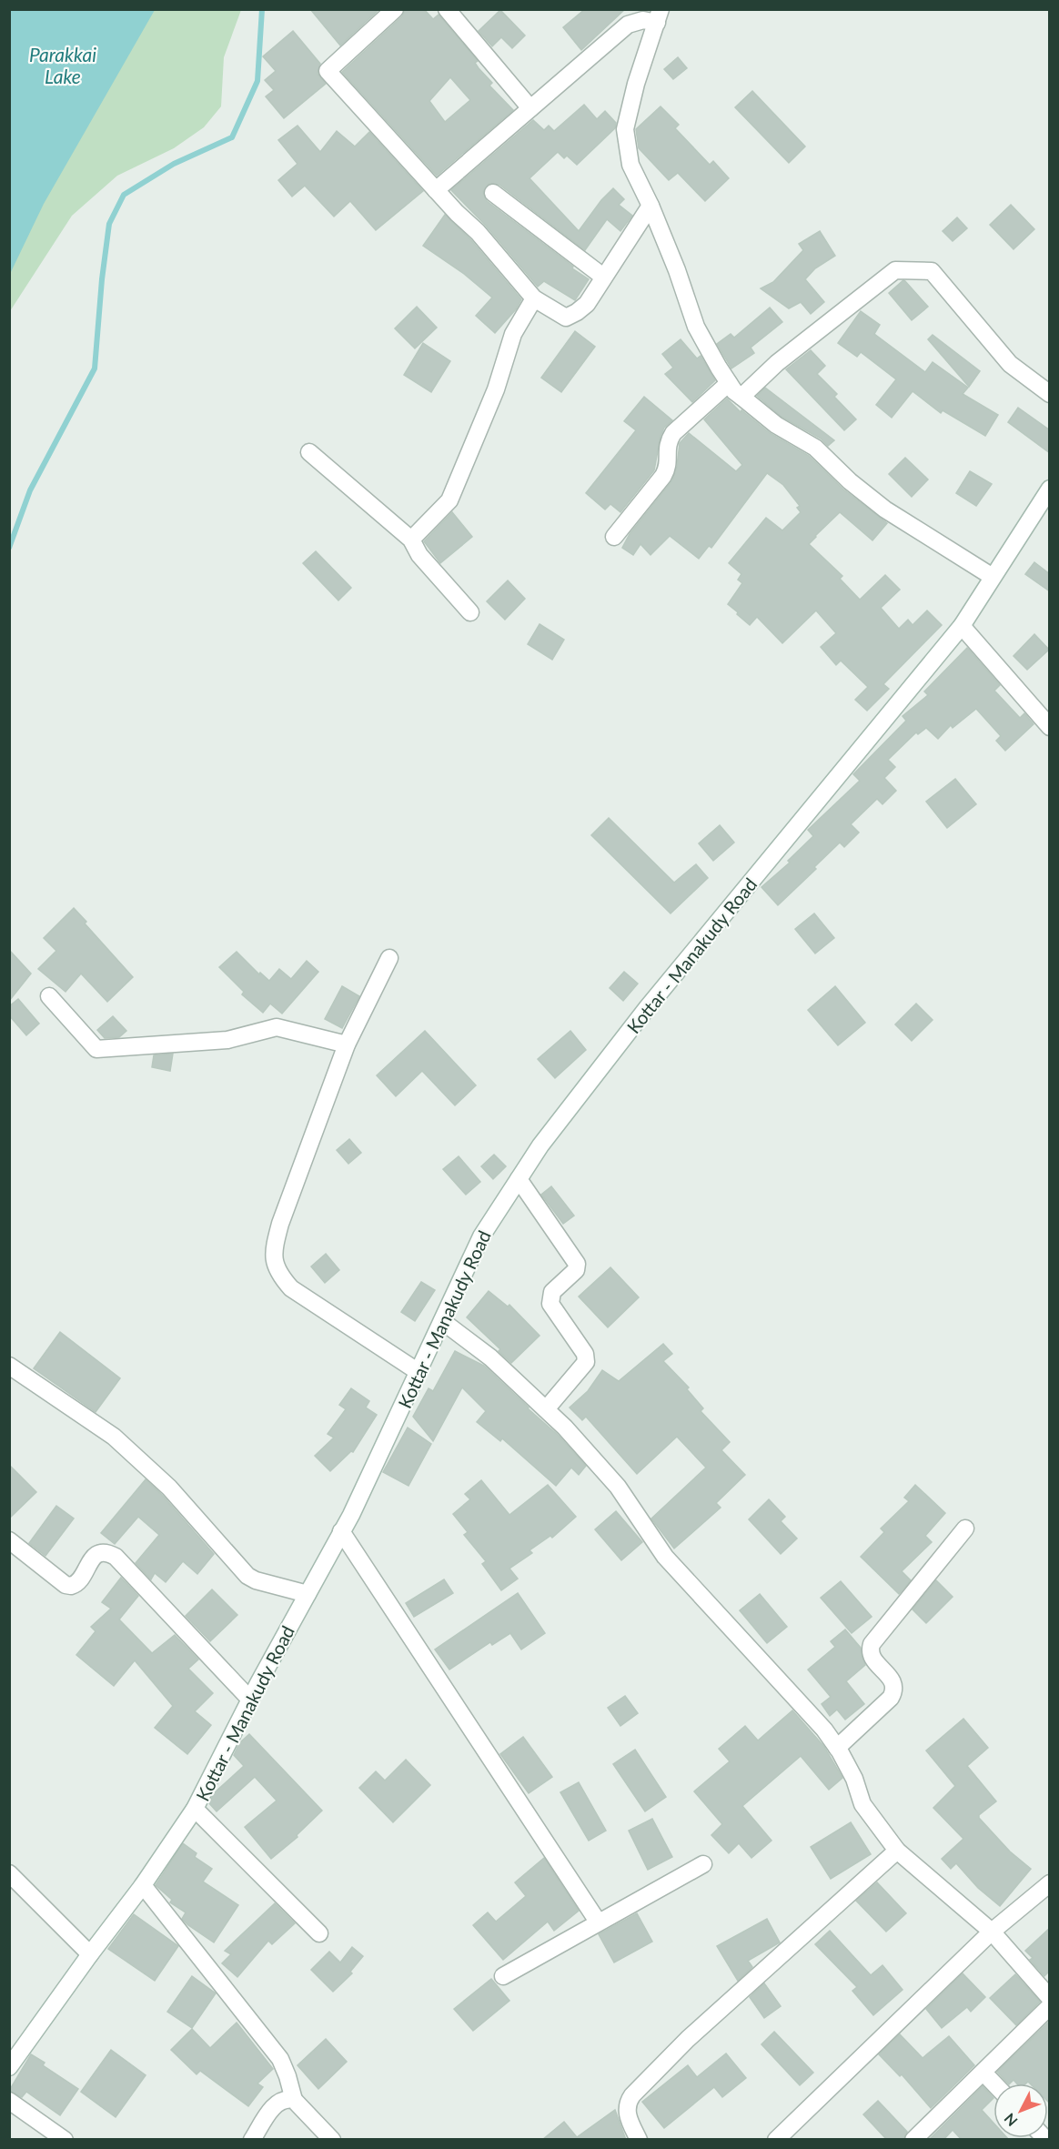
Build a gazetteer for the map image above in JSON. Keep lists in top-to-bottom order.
{
  "streets": {
    "street": ["Kottar - Manakudy Road"]
  },
  "water": ["Parakkai Lake"],
  "north": "bottom left"
}
